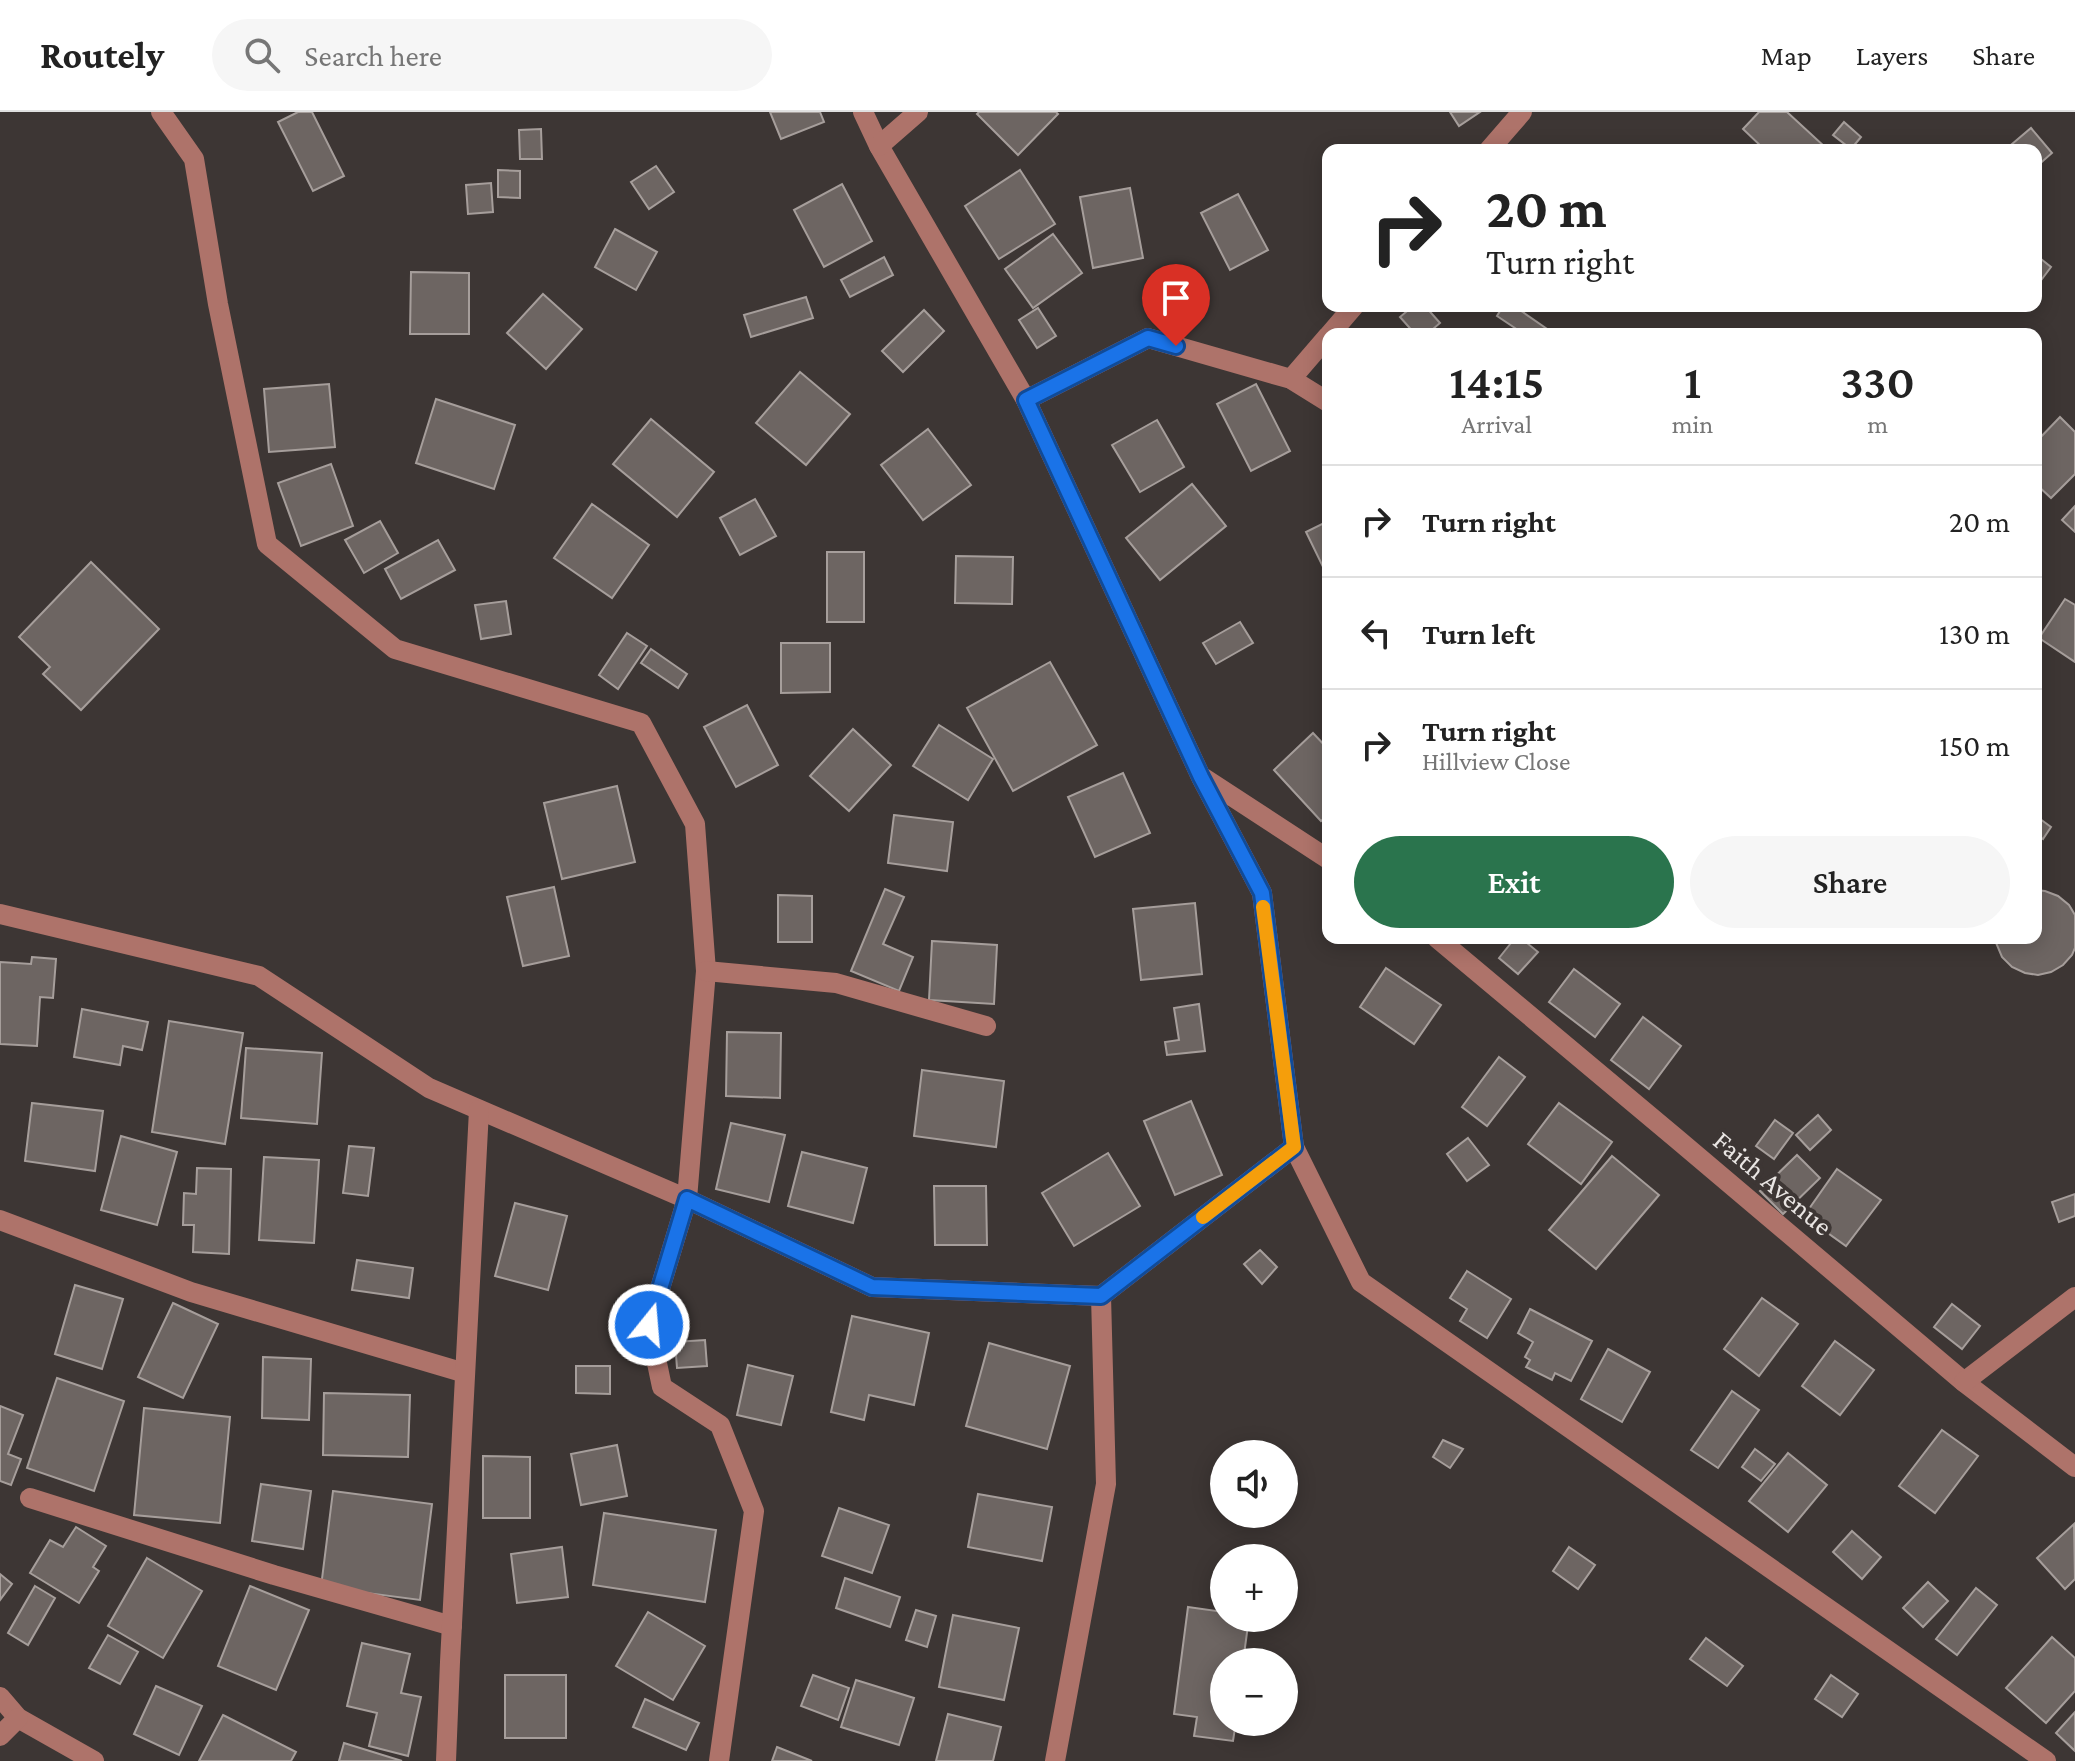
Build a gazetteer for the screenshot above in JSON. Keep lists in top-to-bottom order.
{
  "streets": {
    "street": ["Faith Avenue"]
  },
  "page": {
    "header": "Routely",
    "search": "Search here",
    "nav": ["Map", "Layers", "Share"],
    "turn": ["20 m", "Turn right"],
    "eta": [
      "14:15",
      "Arrival",
      "1",
      "min",
      "330",
      "m"
    ],
    "list": [
      {
        "name": "Turn right",
        "value": "20 m"
      },
      {
        "name": "Turn left",
        "value": "130 m"
      },
      {
        "name": "Turn right",
        "note": "Hillview Close",
        "value": "150 m"
      }
    ],
    "buttons": ["Exit", "Share"],
    "map_buttons": ["+", "−"]
  }
}
